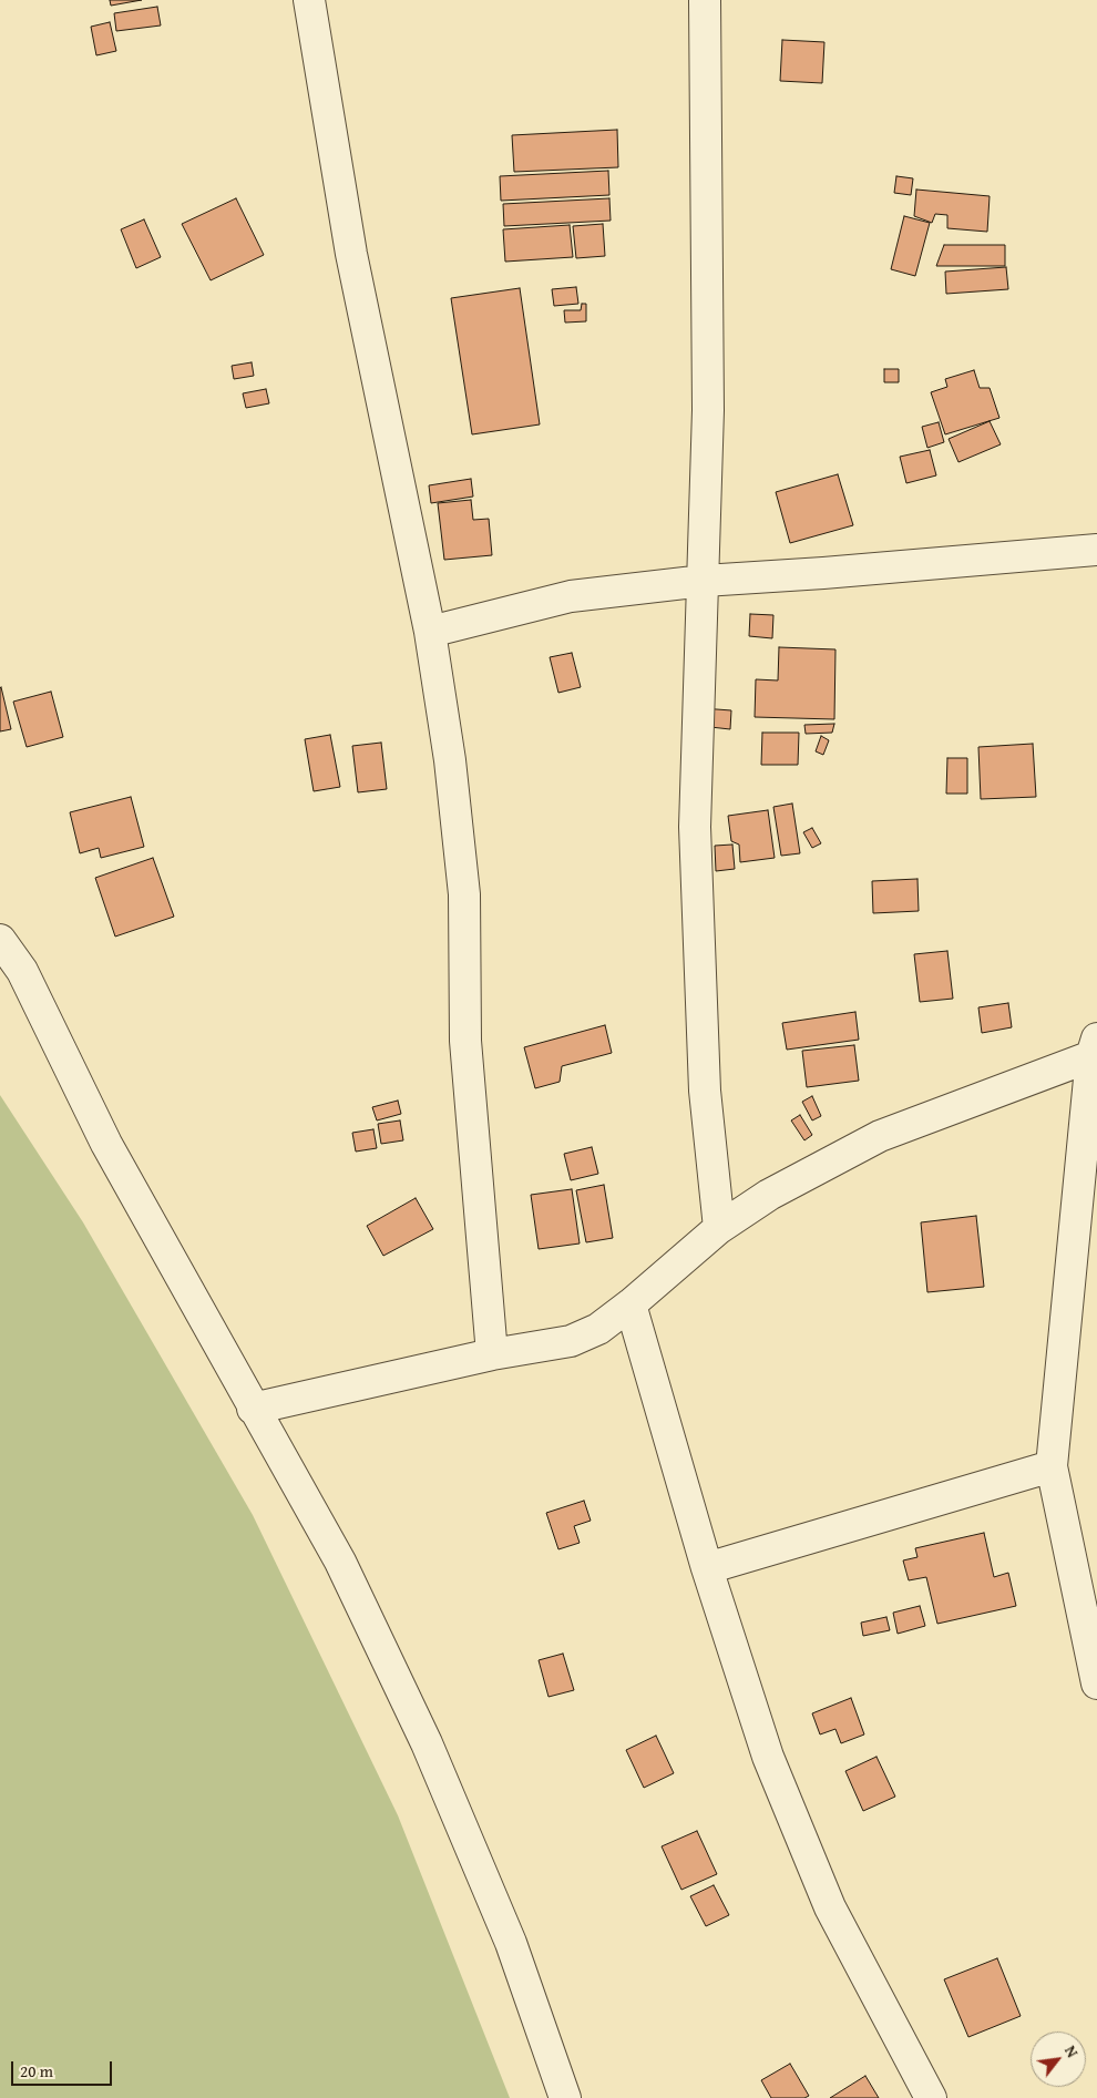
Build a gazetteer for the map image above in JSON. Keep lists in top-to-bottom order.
{
  "scale_bar": "20 m",
  "north": "top right"
}
